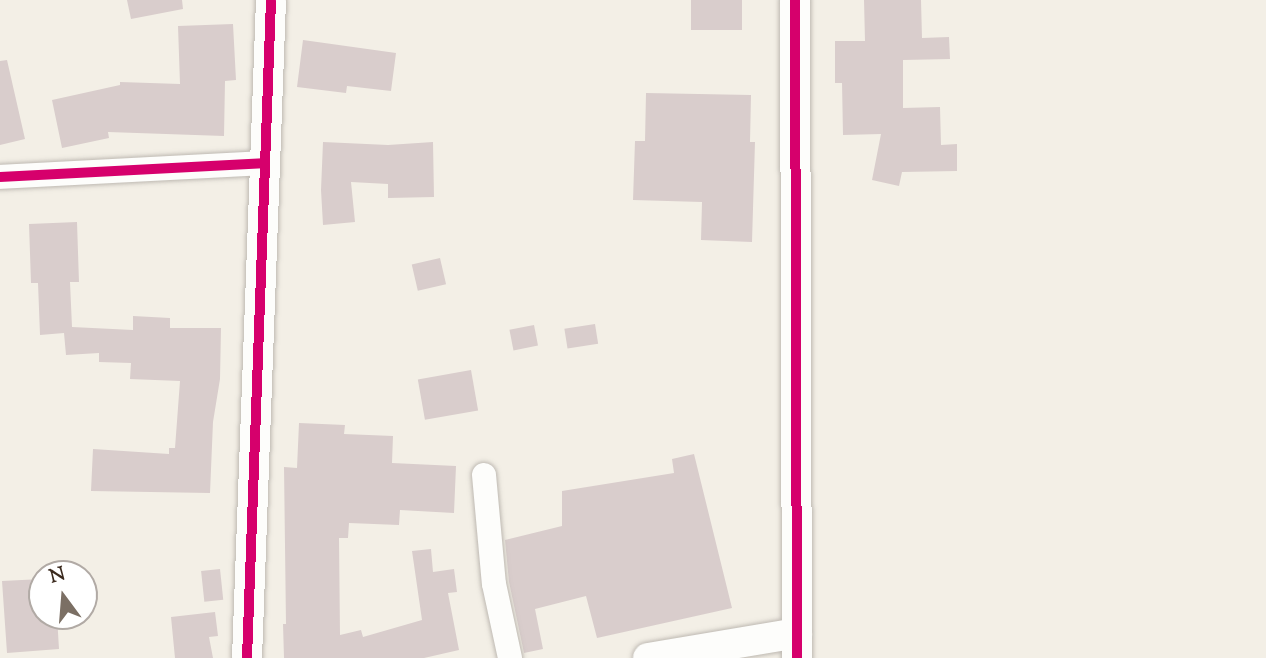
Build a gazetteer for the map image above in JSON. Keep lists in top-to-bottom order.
{
  "north": "top"
}
